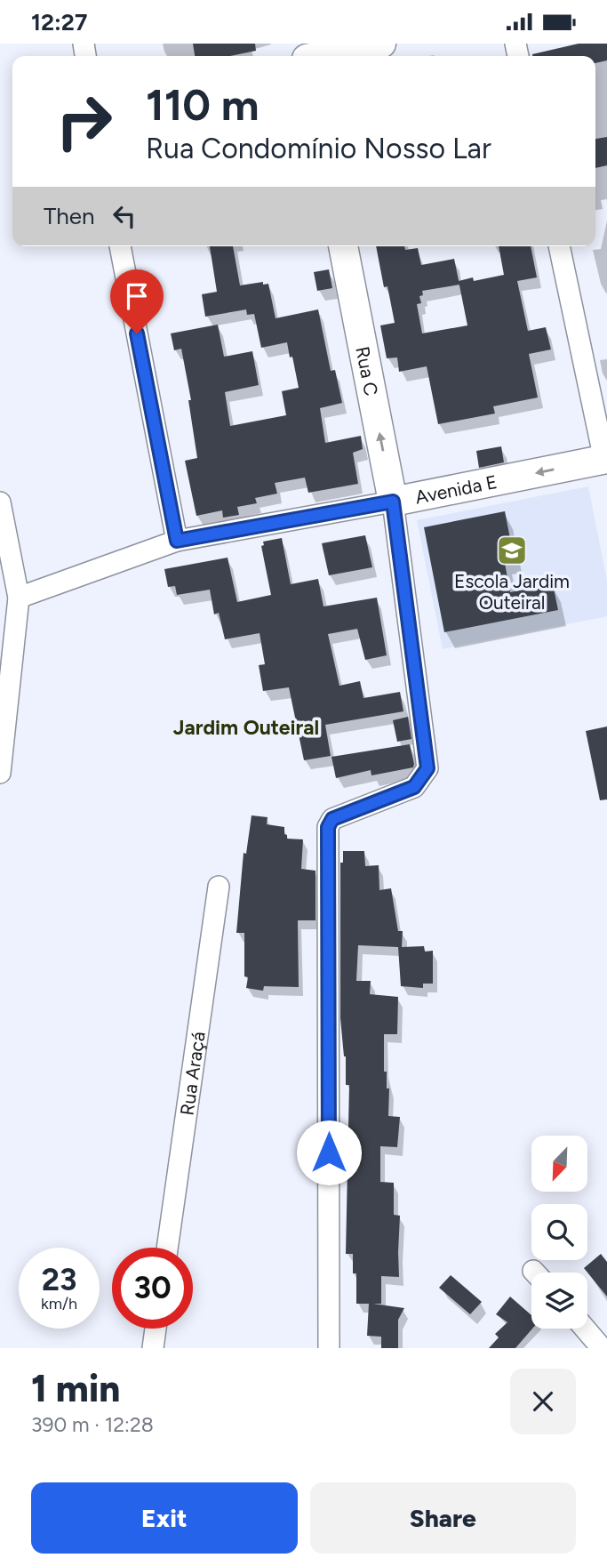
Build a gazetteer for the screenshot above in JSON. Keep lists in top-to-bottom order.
{
  "streets": {
    "street": ["Rua C", "Avenida E", "Rua Araçá"]
  },
  "crossings": [
    ["Rua C", "Avenida E"]
  ],
  "one_way": ["Avenida E"],
  "districts": ["Jardim Outeiral"],
  "places": {
    "school or university": ["Escola Jardim Outeiral"]
  },
  "north": "bottom left",
  "page": {
    "status": "12:27",
    "turn": ["110 m", "Rua Condomínio Nosso Lar"],
    "then": "Then",
    "speed": "23 km/h",
    "limit": "30",
    "heading": ["1 min", "390 m · 12:28"],
    "buttons": ["Exit", "Share"]
  }
}
